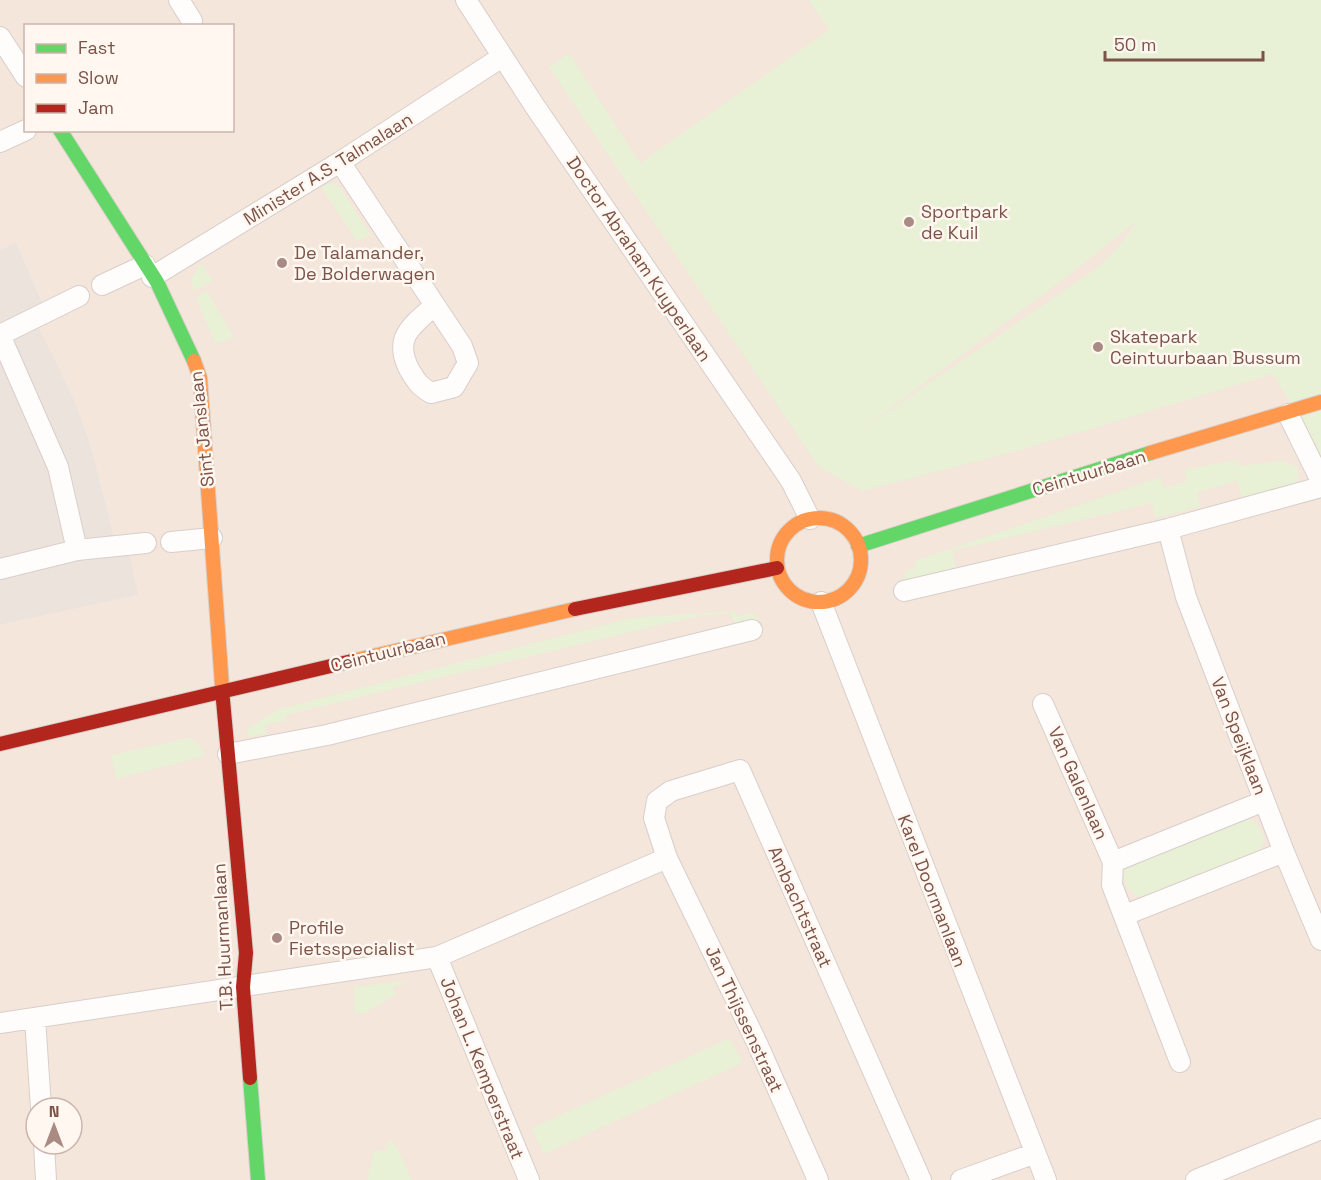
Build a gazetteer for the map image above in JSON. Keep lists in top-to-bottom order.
{
  "streets": {
    "main road": ["Sint Janslaan", "Ceintuurbaan", "T.B. Huurmanlaan"],
    "street": [
      "Minister A.S. Talmalaan",
      "Doctor Abraham Kuyperlaan",
      "Van Speijklaan",
      "Van Galenlaan",
      "Karel Doormanlaan",
      "Ambachtstraat",
      "Jan Thijssenstraat",
      "Johan L. Kemperstraat"
    ]
  },
  "crossings": [
    ["Minister A.S. Talmalaan", "Doctor Abraham Kuyperlaan"],
    ["Minister A.S. Talmalaan", "Sint Janslaan"],
    ["Doctor Abraham Kuyperlaan", "Ceintuurbaan"],
    ["Doctor Abraham Kuyperlaan", "Karel Doormanlaan"],
    ["Sint Janslaan", "Ceintuurbaan"],
    ["Sint Janslaan", "T.B. Huurmanlaan"],
    ["Ceintuurbaan", "Karel Doormanlaan"],
    ["Ceintuurbaan", "T.B. Huurmanlaan"],
    ["Van Speijklaan", "Van Galenlaan"],
    ["Ambachtstraat", "Jan Thijssenstraat"]
  ],
  "places": [
    "Sportpark de Kuil",
    "De Talamander, De Bolderwagen",
    "Skatepark Ceintuurbaan Bussum",
    "Profile Fietsspecialist"
  ],
  "legend": ["Fast", "Slow", "Jam"],
  "scale_bar": "50 m",
  "north": "top"
}
